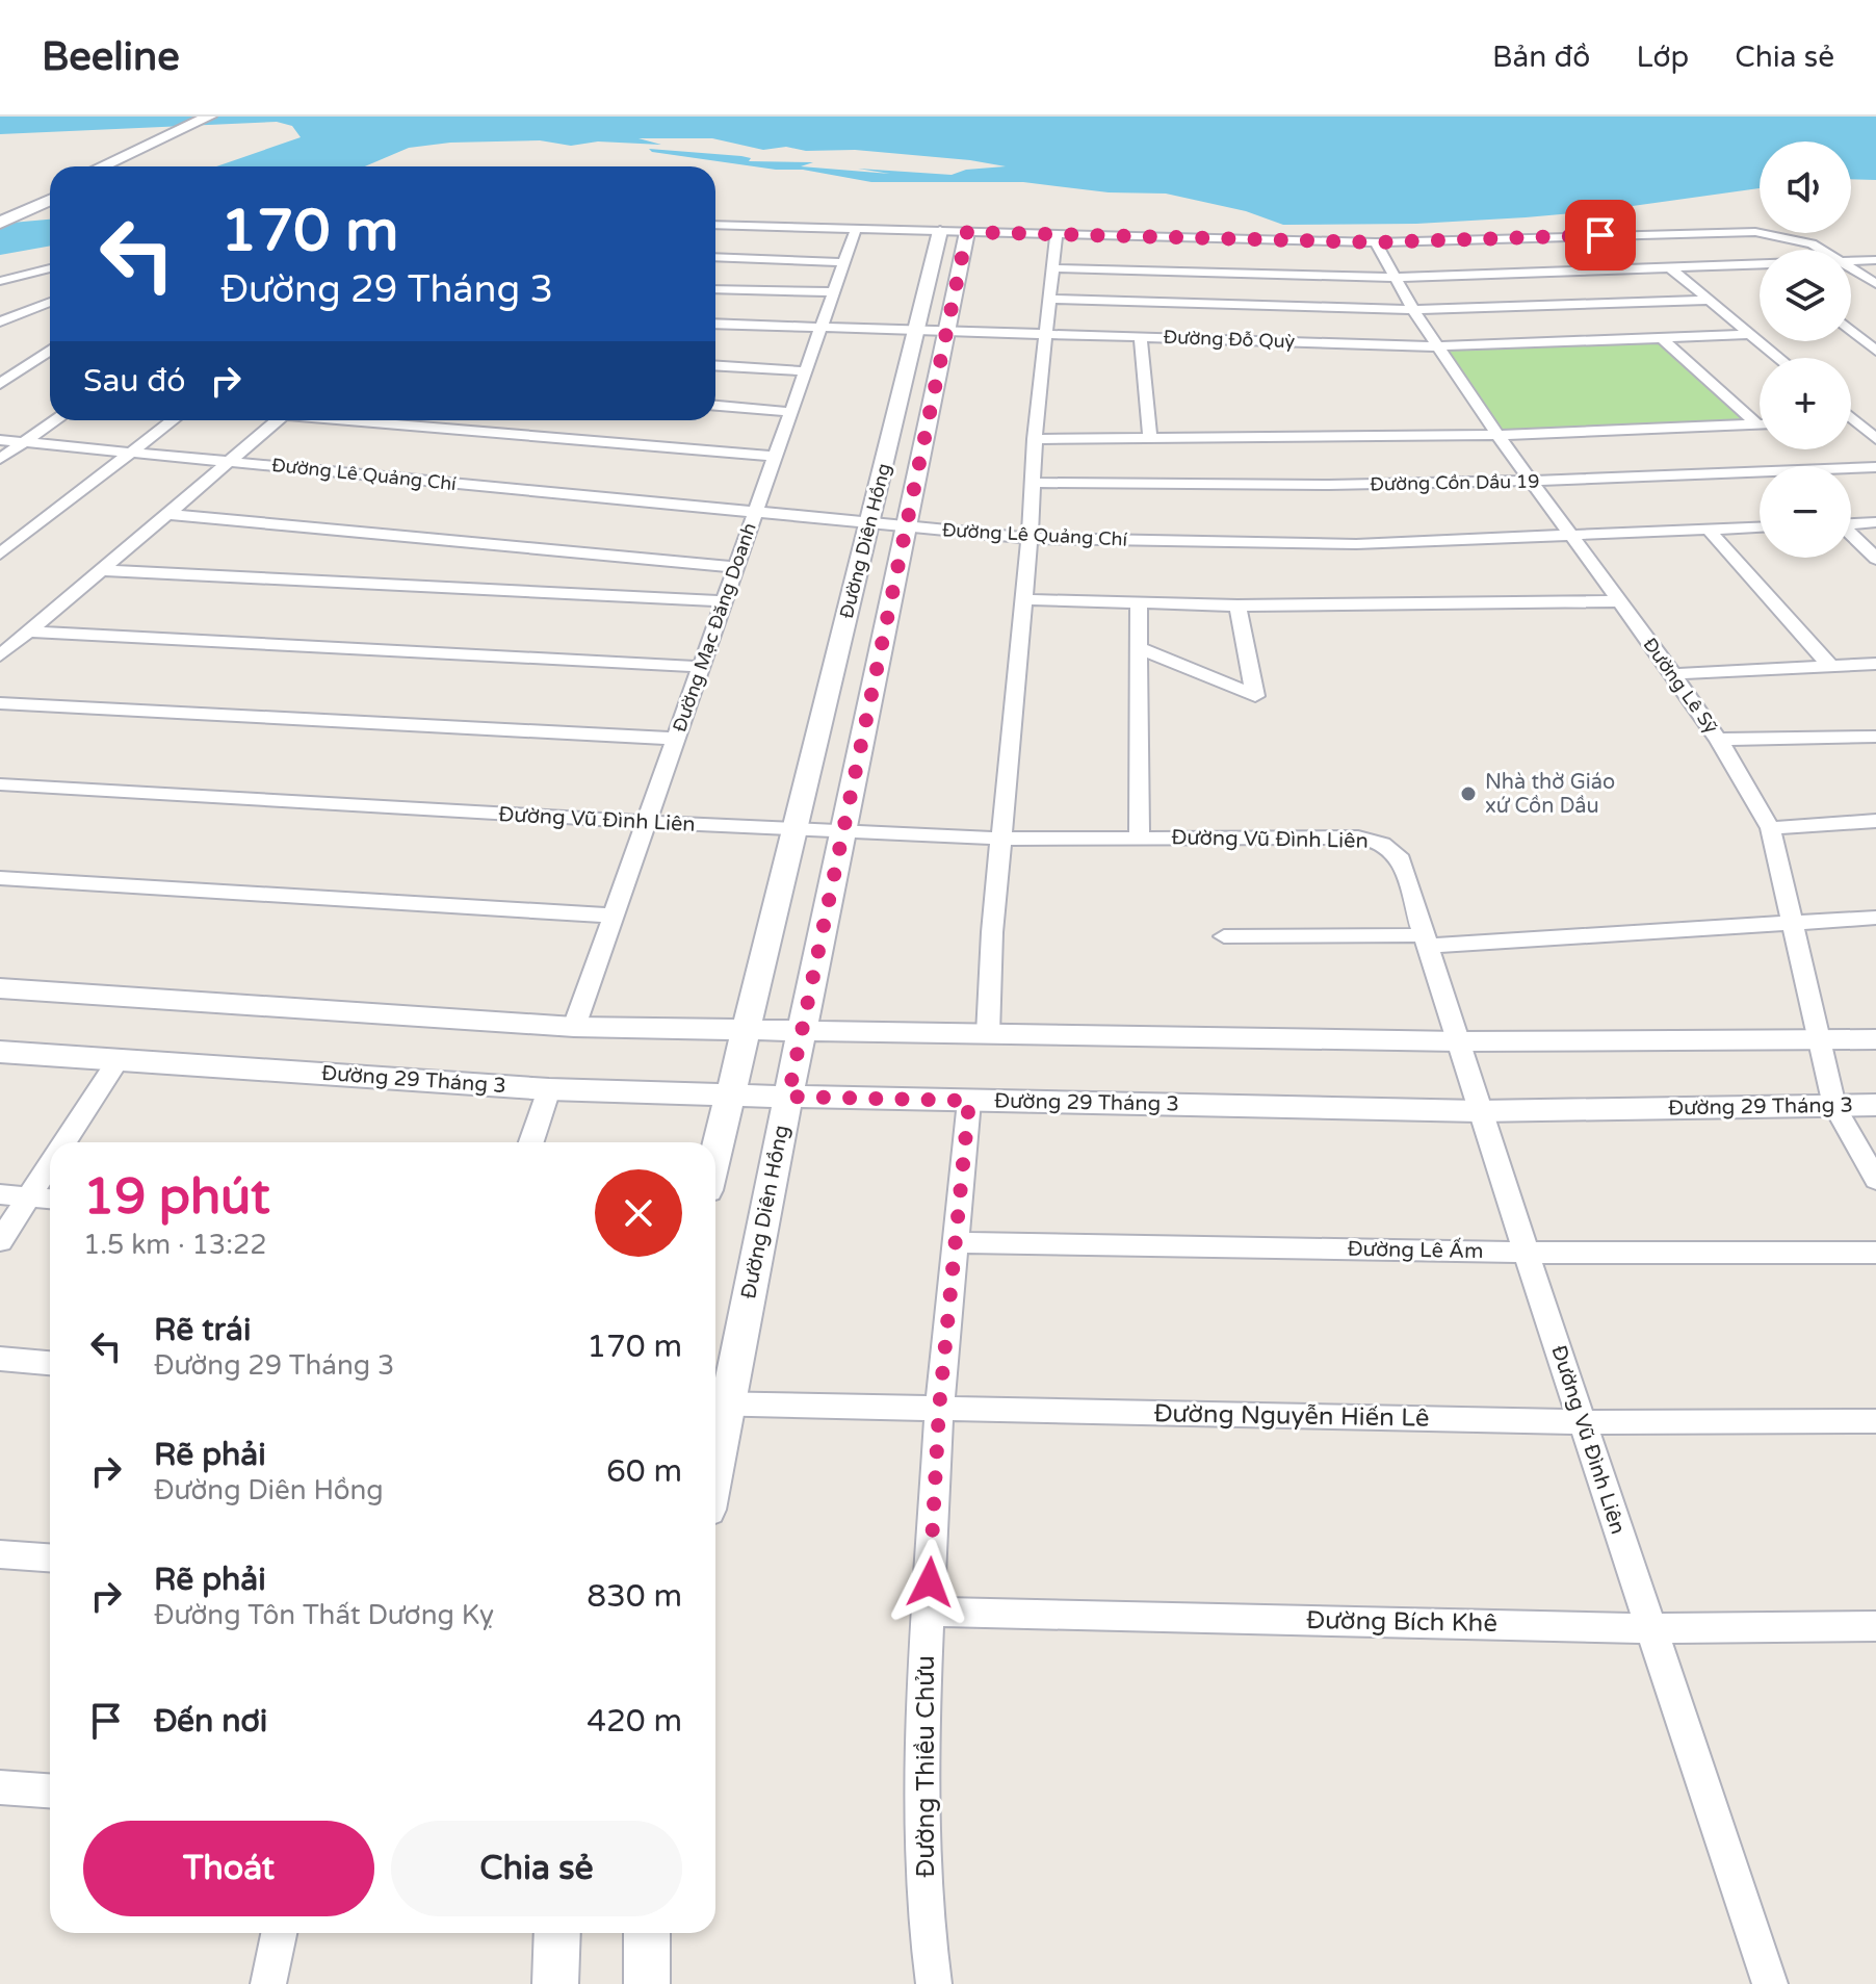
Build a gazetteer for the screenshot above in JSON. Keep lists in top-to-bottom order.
{
  "streets": {
    "street": [
      "Đường Đỗ Quỳ",
      "Đường Lê Quảng Chí",
      "Đường Cồn Dầu 19",
      "Đường Diên Hồng",
      "Đường Mạc Đăng Doanh",
      "Đường Lê Sỹ",
      "Đường Vũ Đình Liên",
      "Đường 29 Tháng 3",
      "Đường Lê Ấm",
      "Đường Nguyễn Hiến Lê",
      "Đường Bích Khê",
      "Đường Thiều Chửu"
    ]
  },
  "crossings": [
    ["Đường Đỗ Quỳ", "Đường Diên Hồng"],
    ["Đường Đỗ Quỳ", "Đường Mạc Đăng Doanh"],
    ["Đường Đỗ Quỳ", "Đường Lê Sỹ"],
    ["Đường Lê Quảng Chí", "Đường Diên Hồng"],
    ["Đường Lê Quảng Chí", "Đường Mạc Đăng Doanh"],
    ["Đường Lê Quảng Chí", "Đường Lê Sỹ"],
    ["Đường Cồn Dầu 19", "Đường Lê Sỹ"],
    ["Đường Diên Hồng", "Đường Vũ Đình Liên"],
    ["Đường Diên Hồng", "Đường 29 Tháng 3"],
    ["Đường Diên Hồng", "Đường Nguyễn Hiến Lê"],
    ["Đường Mạc Đăng Doanh", "Đường Vũ Đình Liên"],
    ["Đường Lê Sỹ", "Đường 29 Tháng 3"],
    ["Đường Vũ Đình Liên", "Đường 29 Tháng 3"],
    ["Đường Vũ Đình Liên", "Đường Lê Ấm"],
    ["Đường Vũ Đình Liên", "Đường Nguyễn Hiến Lê"],
    ["Đường Vũ Đình Liên", "Đường Bích Khê"],
    ["Đường 29 Tháng 3", "Đường Thiều Chửu"],
    ["Đường Lê Ấm", "Đường Thiều Chửu"],
    ["Đường Nguyễn Hiến Lê", "Đường Thiều Chửu"],
    ["Đường Bích Khê", "Đường Thiều Chửu"]
  ],
  "places": ["Nhà thờ Giáo xứ Cồn Dầu"],
  "page": {
    "header": "Beeline",
    "nav": ["Bản đồ", "Lớp", "Chia sẻ"],
    "map_buttons": ["+", "−"],
    "turn": ["170 m", "Đường 29 Tháng 3"],
    "then": "Sau đó",
    "heading": ["19 phút", "1.5 km · 13:22"],
    "list": [
      {
        "name": "Rẽ trái",
        "note": "Đường 29 Tháng 3",
        "value": "170 m"
      },
      {
        "name": "Rẽ phải",
        "note": "Đường Diên Hồng",
        "value": "60 m"
      },
      {
        "name": "Rẽ phải",
        "note": "Đường Tôn Thất Dương Kỵ",
        "value": "830 m"
      },
      {
        "name": "Đến nơi",
        "value": "420 m"
      }
    ],
    "buttons": ["Thoát", "Chia sẻ"]
  }
}
